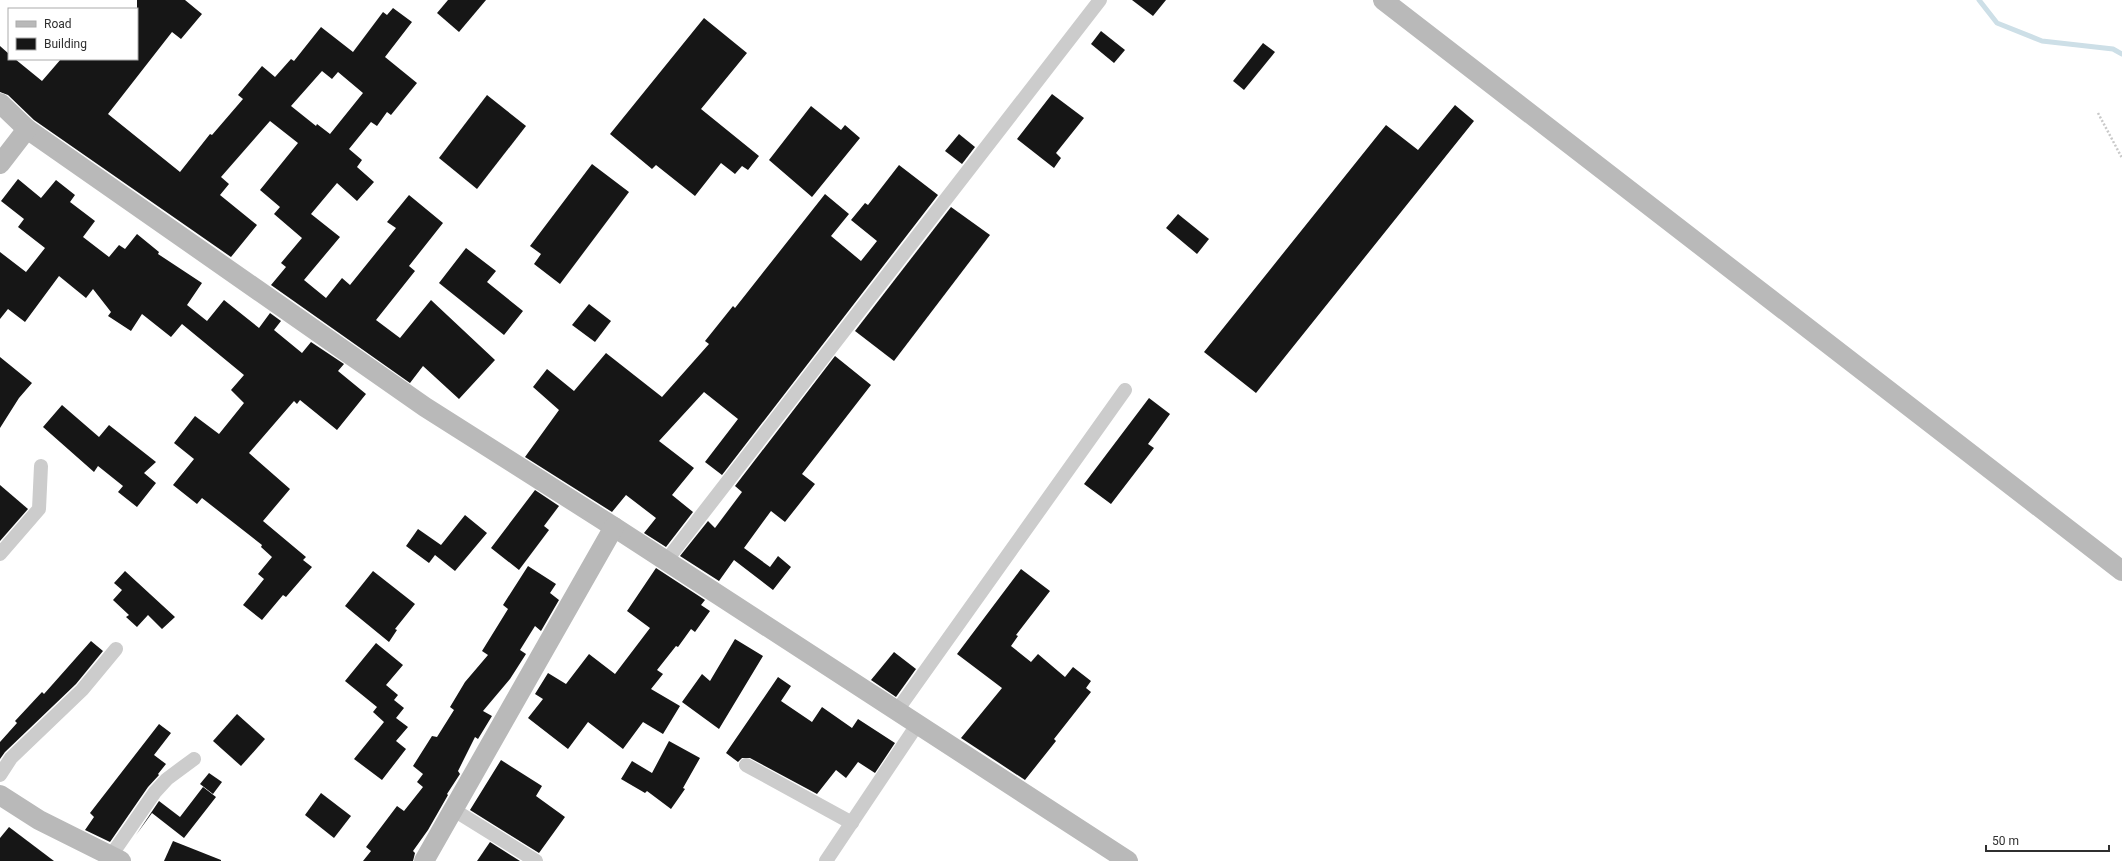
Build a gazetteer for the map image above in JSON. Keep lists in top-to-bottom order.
{
  "legend": ["Road", "Building"],
  "scale_bar": "50 m"
}
